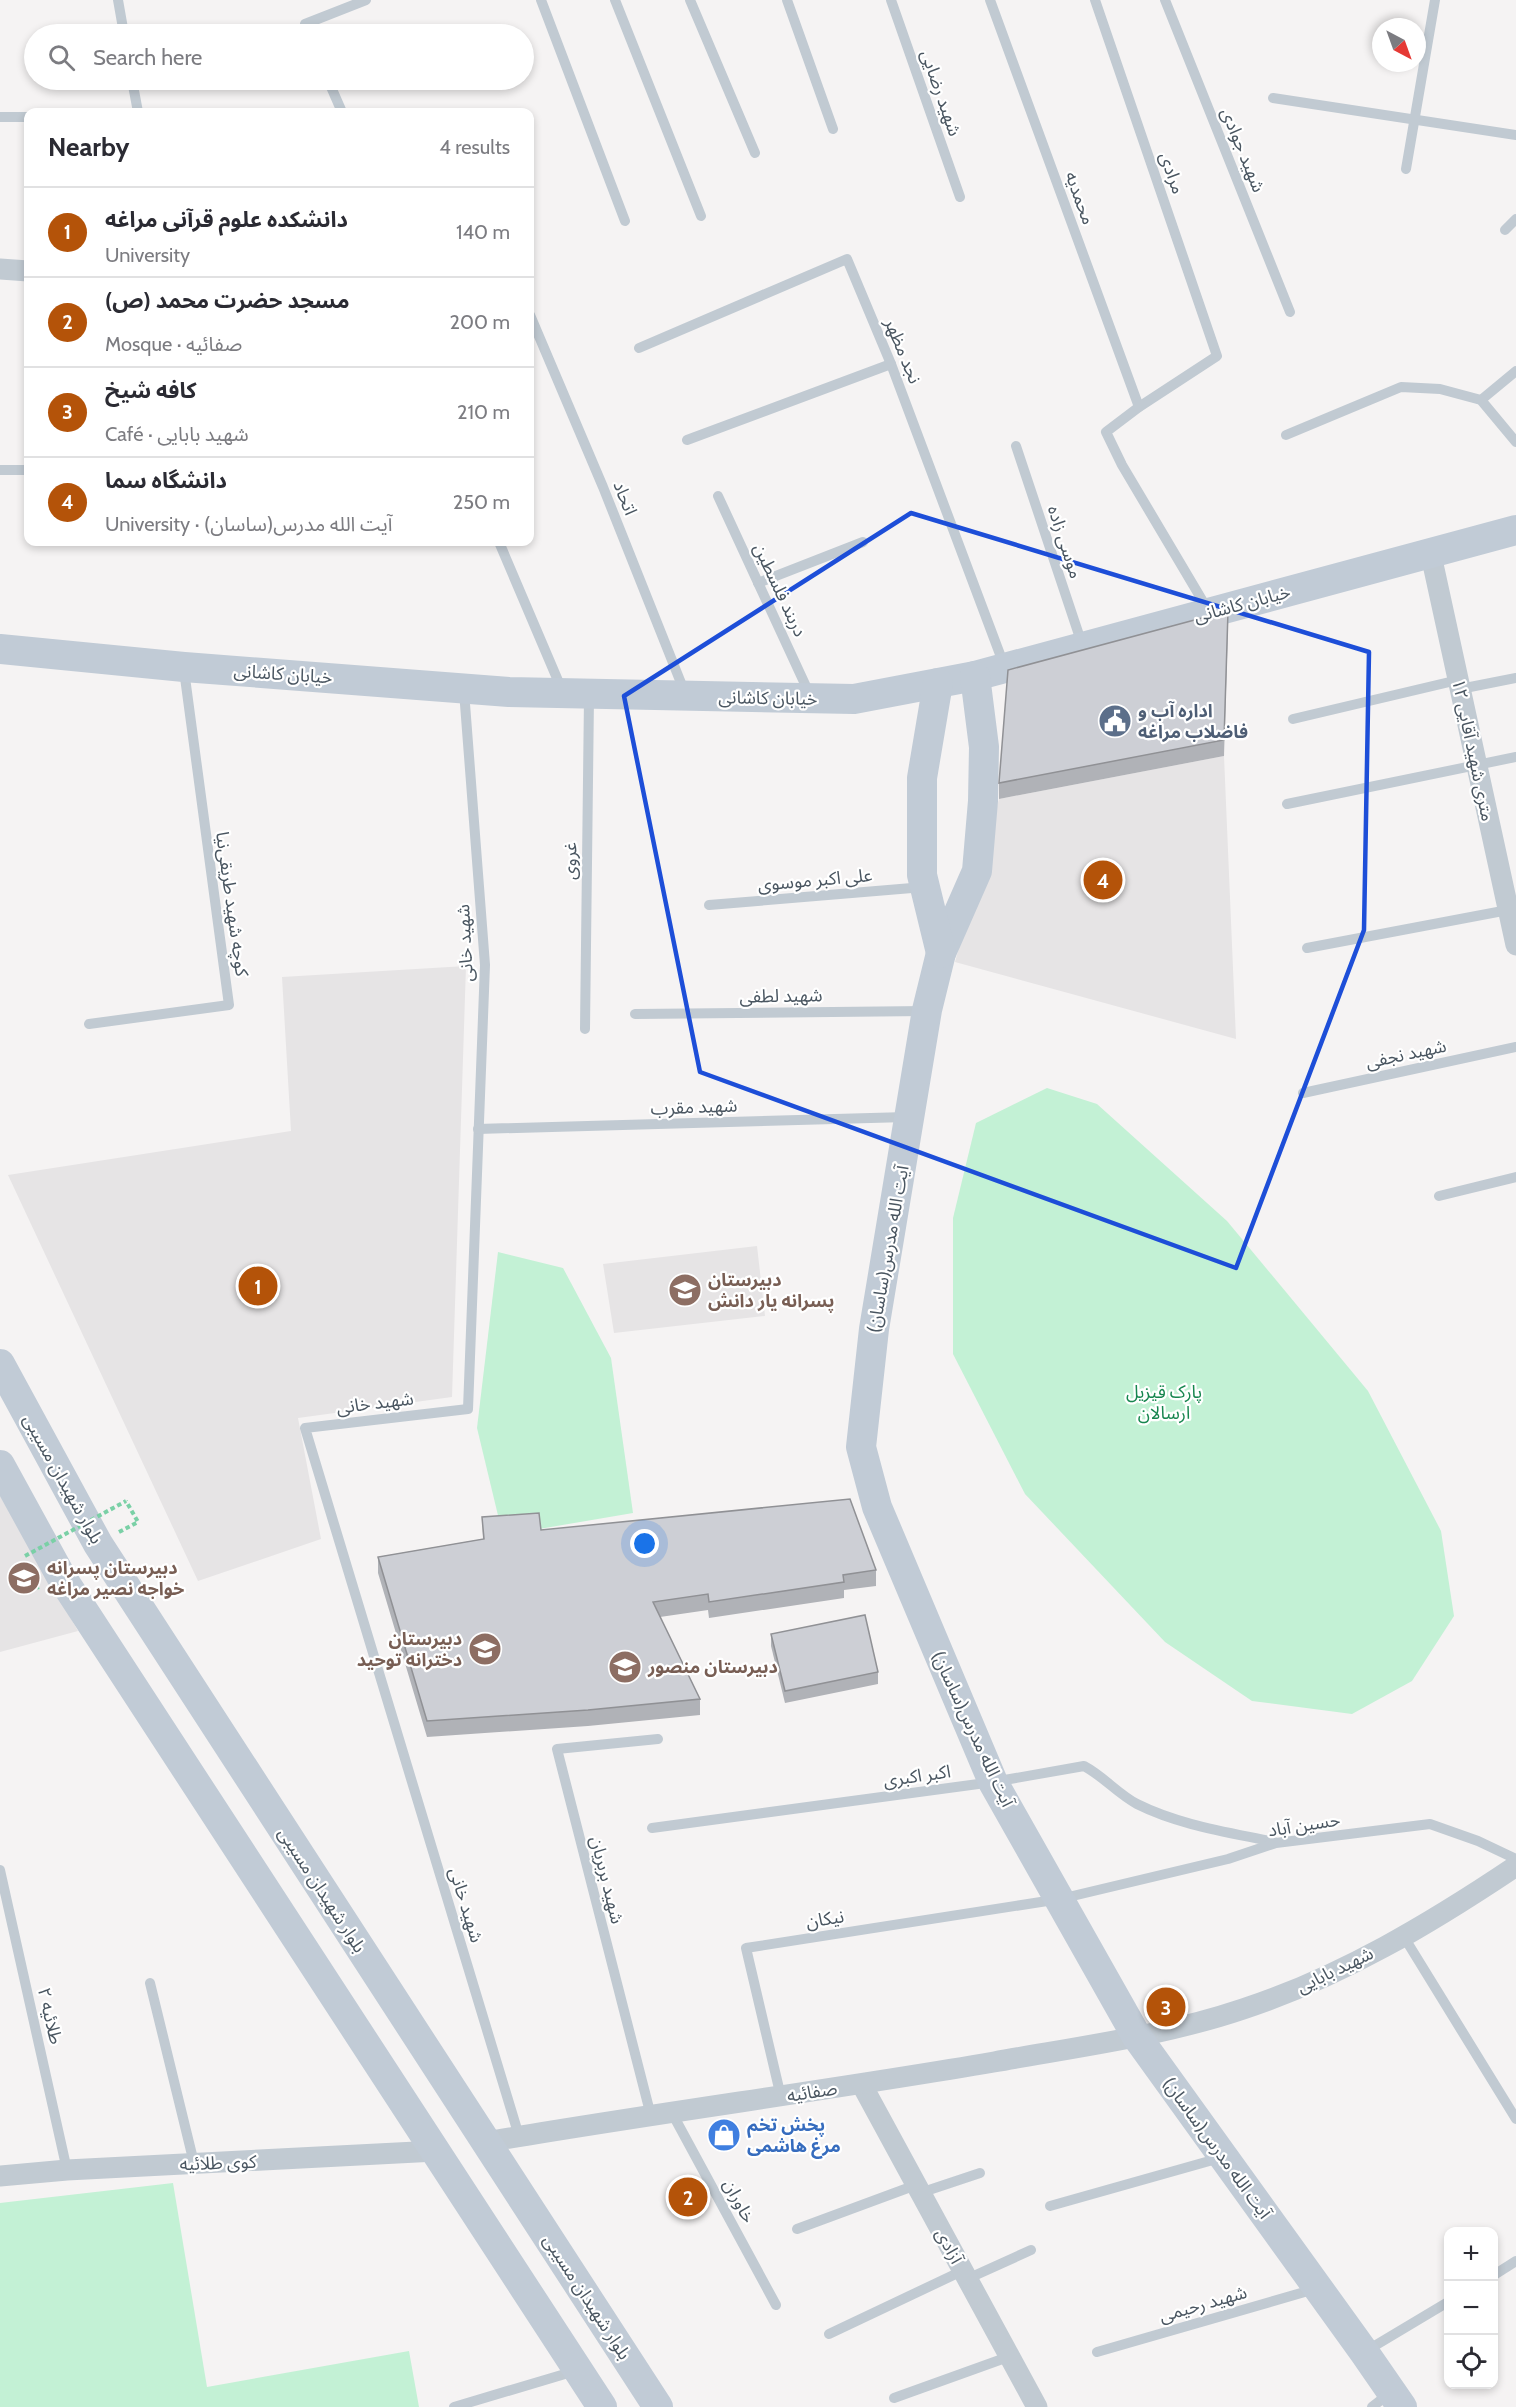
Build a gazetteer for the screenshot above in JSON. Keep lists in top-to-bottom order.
{
  "streets": {
    "street": [
      "خیابان کاشانی",
      "۱۲ متری شهید آقایی",
      "آیت الله مدرس(ساسان)",
      "بلوار شهیدان مسیبی",
      "شهید بابایی",
      "صفائیه",
      "کوی طلائیه",
      "آزادی"
    ],
    "lane": [
      "شهید رضایی",
      "شهید جوادی",
      "مرادی",
      "محمدیه",
      "نجد مظهر",
      "اتحاد",
      "موسی زاده",
      "دربند فلسطین",
      "غروی",
      "علی اکبر موسوی",
      "کوچه شهید طریقی‌نیا",
      "شهید خانی",
      "شهید لطفی",
      "شهید نجفی",
      "شهید مقرب",
      "اکبر اکبری",
      "حسین آباد",
      "شهید بربریان",
      "نیکان",
      "طلائیه ۲",
      "خاوران",
      "شهید رحیمی"
    ]
  },
  "crossings": [
    ["مرادی", "محمدیه"],
    ["نجد مظهر", "خیابان کاشانی"],
    ["اتحاد", "خیابان کاشانی"],
    ["موسی زاده", "خیابان کاشانی"],
    ["دربند فلسطین", "خیابان کاشانی"],
    ["خیابان کاشانی", "۱۲ متری شهید آقایی"],
    ["خیابان کاشانی", "غروی"],
    ["خیابان کاشانی", "کوچه شهید طریقی‌نیا"],
    ["خیابان کاشانی", "شهید خانی"],
    ["خیابان کاشانی", "آیت الله مدرس(ساسان)"],
    ["علی اکبر موسوی", "آیت الله مدرس(ساسان)"],
    ["شهید خانی", "شهید مقرب"],
    ["شهید خانی", "صفائیه"],
    ["شهید لطفی", "آیت الله مدرس(ساسان)"],
    ["شهید مقرب", "آیت الله مدرس(ساسان)"],
    ["آیت الله مدرس(ساسان)", "اکبر اکبری"],
    ["آیت الله مدرس(ساسان)", "حسین آباد"],
    ["آیت الله مدرس(ساسان)", "نیکان"],
    ["آیت الله مدرس(ساسان)", "شهید بابایی"],
    ["آیت الله مدرس(ساسان)", "صفائیه"],
    ["آیت الله مدرس(ساسان)", "شهید رحیمی"],
    ["بلوار شهیدان مسیبی", "صفائیه"],
    ["اکبر اکبری", "حسین آباد"],
    ["حسین آباد", "نیکان"],
    ["شهید بربریان", "صفائیه"],
    ["نیکان", "صفائیه"],
    ["شهید بابایی", "صفائیه"],
    ["طلائیه ۲", "کوی طلائیه"],
    ["صفائیه", "خاوران"],
    ["صفائیه", "آزادی"]
  ],
  "parks": ["پارک قیزیل ارسالان"],
  "places": {
    "public building": ["اداره آب و فاضلاب مراغه"],
    "school or university": [
      "دبیرستان پسرانه یار دانش",
      "دبیرستان پسرانه خواجه نصیر مراغه",
      "دبیرستان دخترانه توحید",
      "دبیرستان منصور"
    ],
    "shop": ["پخش تخم مرغ هاشمی"]
  },
  "north": "bottom right",
  "page": {
    "search": "Search here",
    "heading": ["Nearby", "4 results"],
    "list": [
      {
        "mark": "1",
        "name": "دانشکده علوم قرآنی مراغه",
        "note": "University",
        "value": "140 m"
      },
      {
        "mark": "2",
        "name": "مسجد حضرت محمد (ص)",
        "note": "Mosque · صفائیه",
        "value": "200 m"
      },
      {
        "mark": "3",
        "name": "کافه شیخ",
        "note": "Café · شهید بابایی",
        "value": "210 m"
      },
      {
        "mark": "4",
        "name": "دانشگاه سما",
        "note": "University · آیت الله مدرس(ساسان)",
        "value": "250 m"
      }
    ],
    "pins": [
      "4",
      "1",
      "3",
      "2"
    ],
    "map_buttons": ["+", "−"]
  }
}
